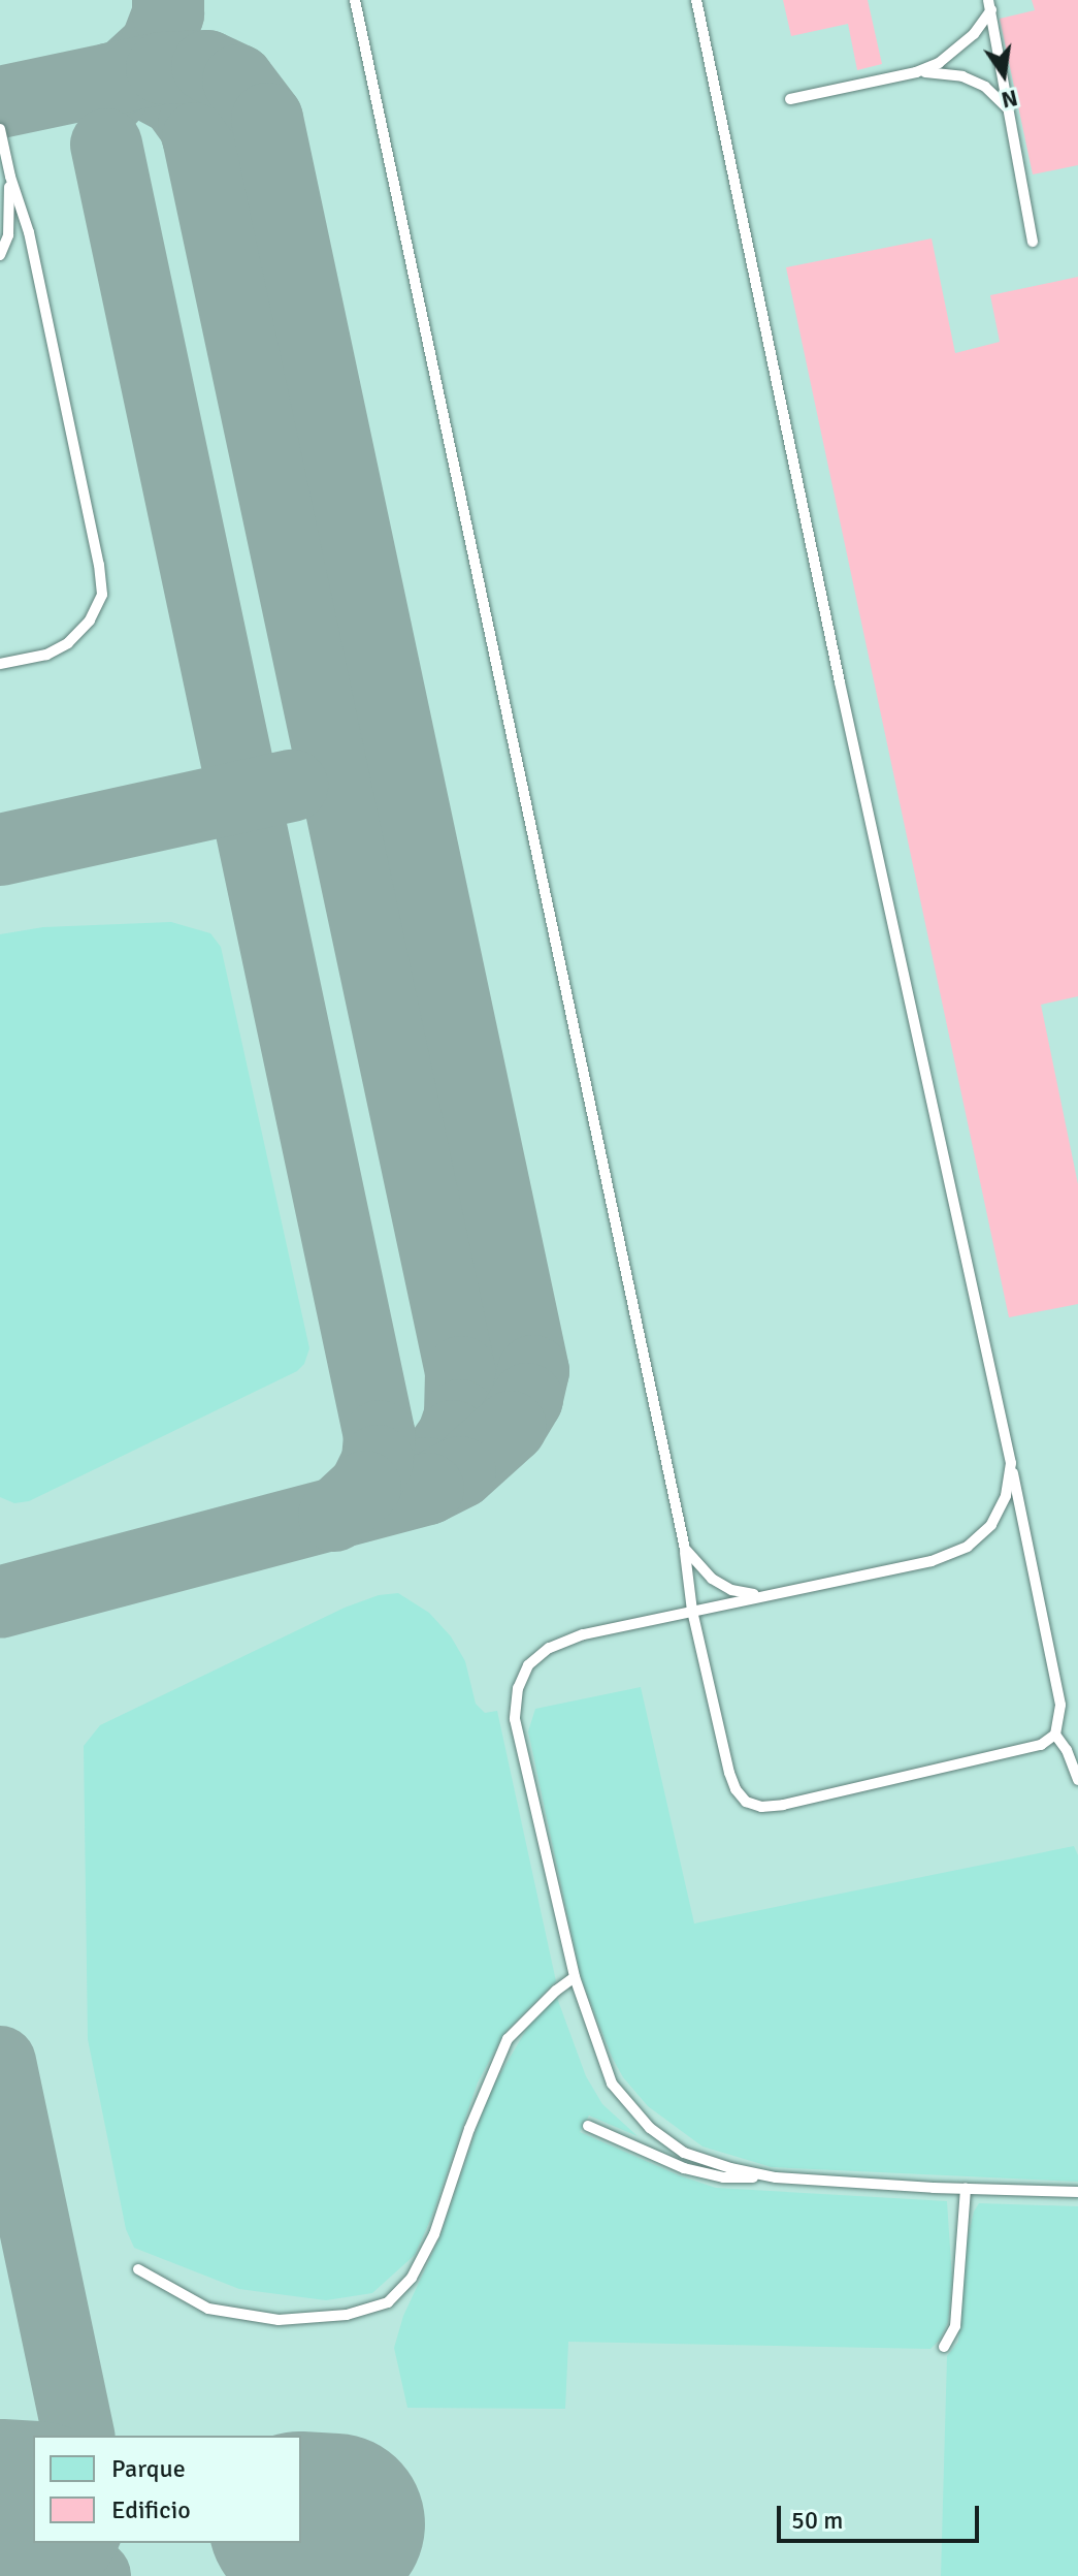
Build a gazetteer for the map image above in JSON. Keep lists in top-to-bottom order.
{
  "legend": ["Parque", "Edificio"],
  "scale_bar": "50 m",
  "north": "bottom"
}
